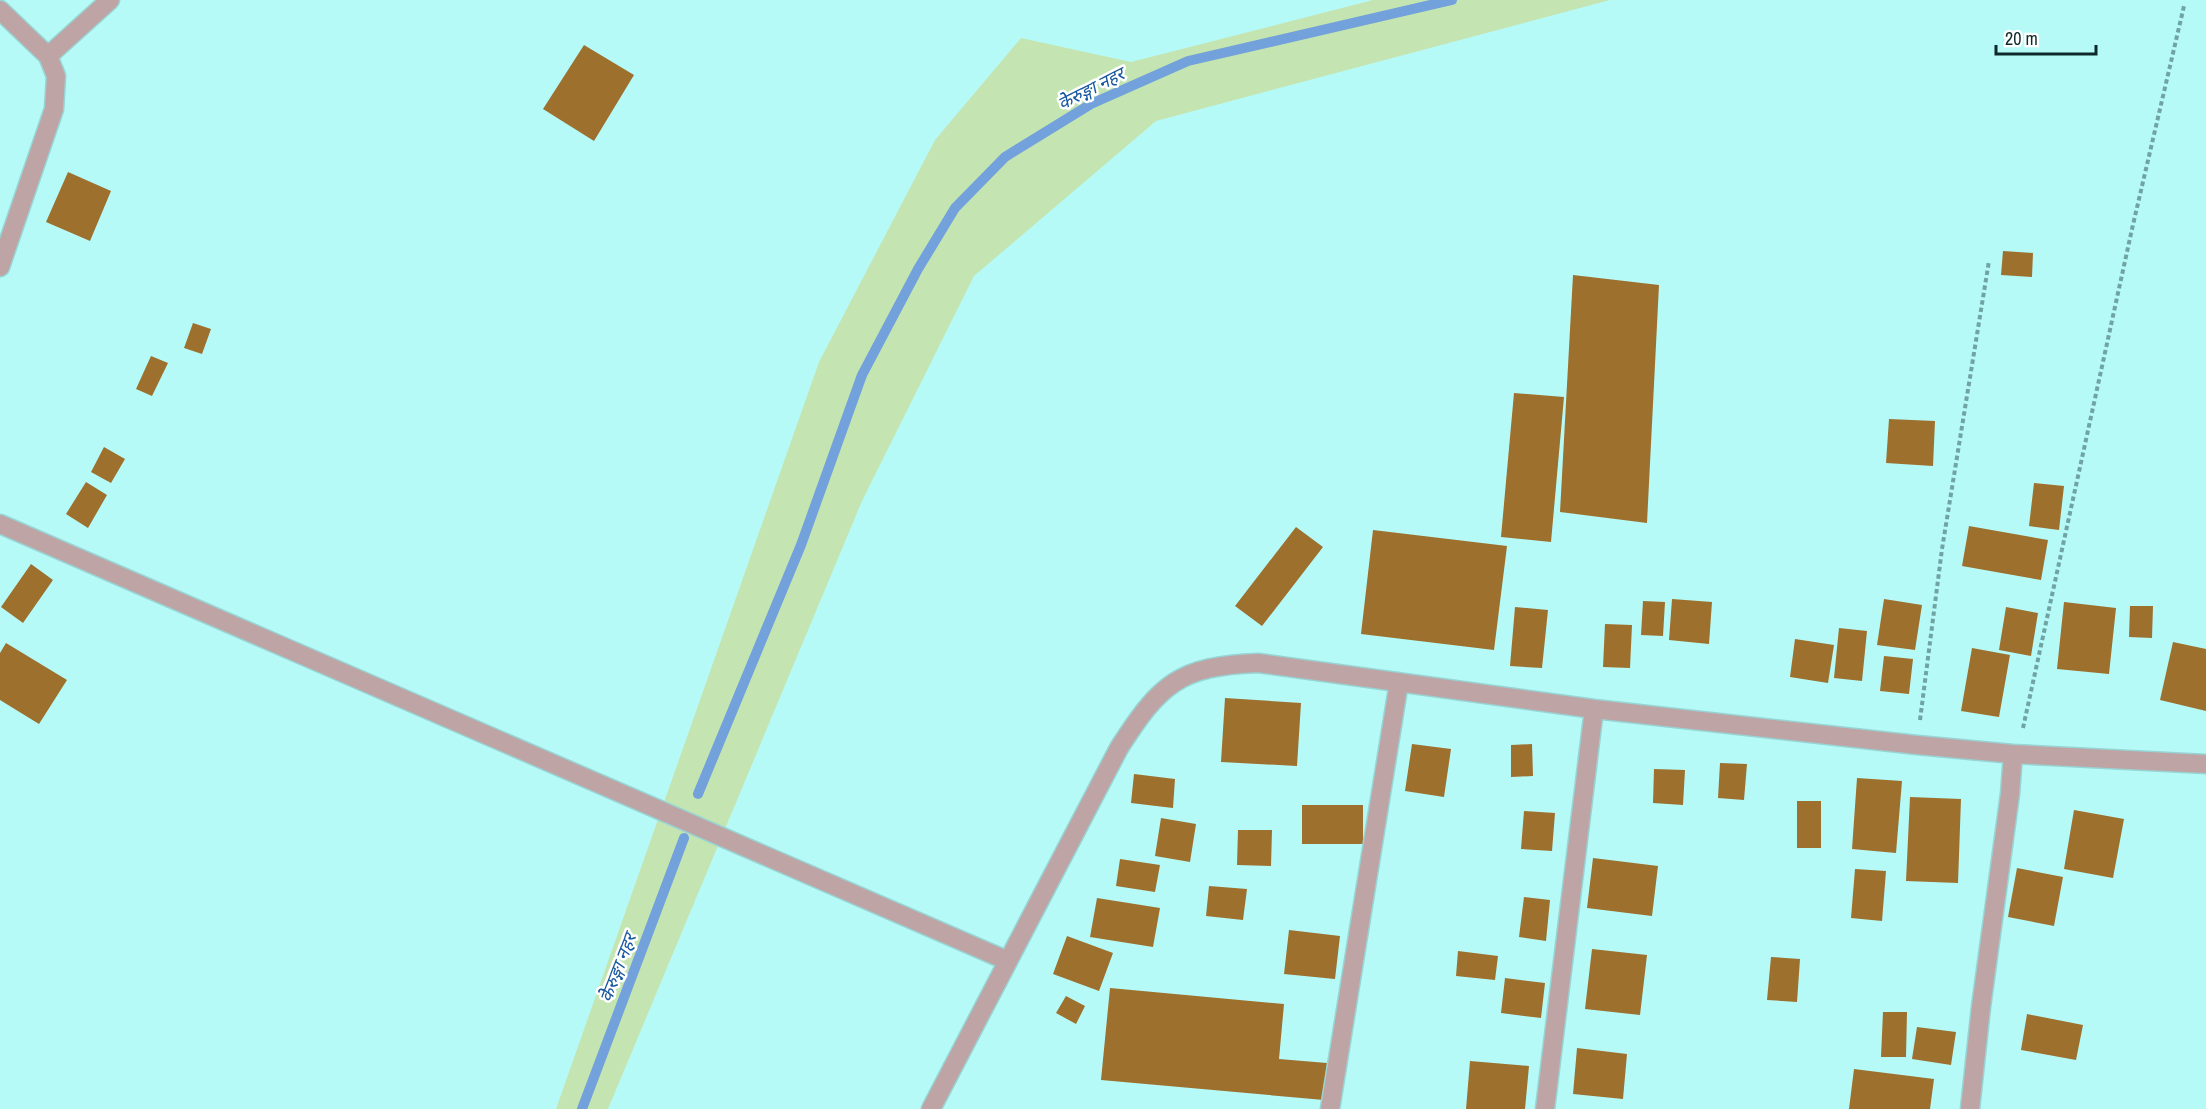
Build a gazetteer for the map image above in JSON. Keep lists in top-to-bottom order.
{
  "water": ["केेरुङ्गा नहर"],
  "scale_bar": "20 m"
}
